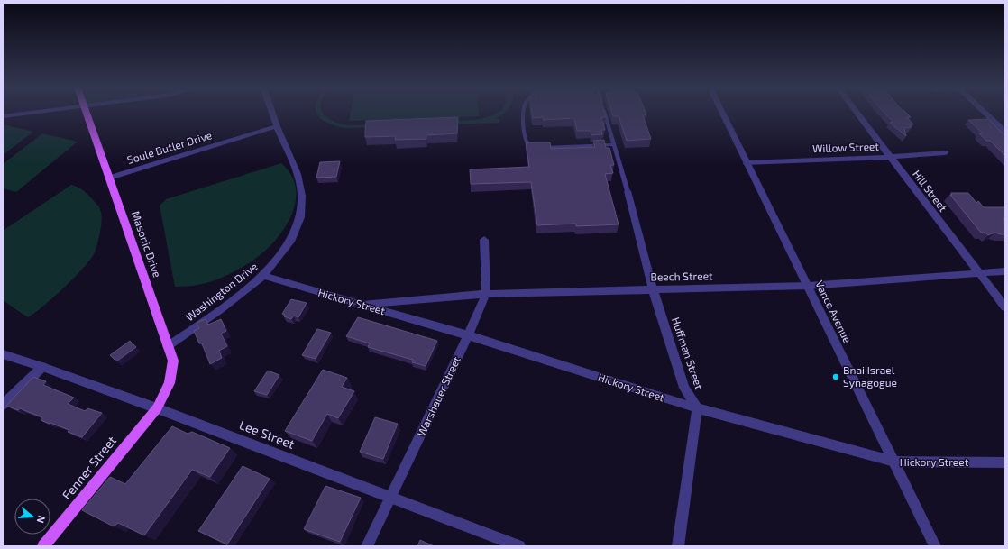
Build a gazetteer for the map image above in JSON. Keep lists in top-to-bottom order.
{
  "streets": {
    "main road": ["Masonic Drive", "Fenner Street"],
    "street": [
      "Soule Butler Drive",
      "Willow Street",
      "Hill Street",
      "Beech Street",
      "Washington Drive",
      "Hickory Street",
      "Vance Avenue",
      "Huffman Street",
      "Warshauer Street",
      "Lee Street"
    ]
  },
  "crossings": [
    ["Soule Butler Drive", "Masonic Drive"],
    ["Soule Butler Drive", "Washington Drive"],
    ["Willow Street", "Hill Street"],
    ["Willow Street", "Vance Avenue"],
    ["Hill Street", "Beech Street"],
    ["Masonic Drive", "Washington Drive"],
    ["Masonic Drive", "Lee Street"],
    ["Masonic Drive", "Fenner Street"],
    ["Beech Street", "Hickory Street"],
    ["Beech Street", "Vance Avenue"],
    ["Beech Street", "Huffman Street"],
    ["Beech Street", "Warshauer Street"],
    ["Washington Drive", "Hickory Street"],
    ["Hickory Street", "Vance Avenue"],
    ["Hickory Street", "Huffman Street"],
    ["Hickory Street", "Warshauer Street"],
    ["Warshauer Street", "Lee Street"],
    ["Lee Street", "Fenner Street"]
  ],
  "places": ["Bnai Israel Synagogue"],
  "north": "right"
}
